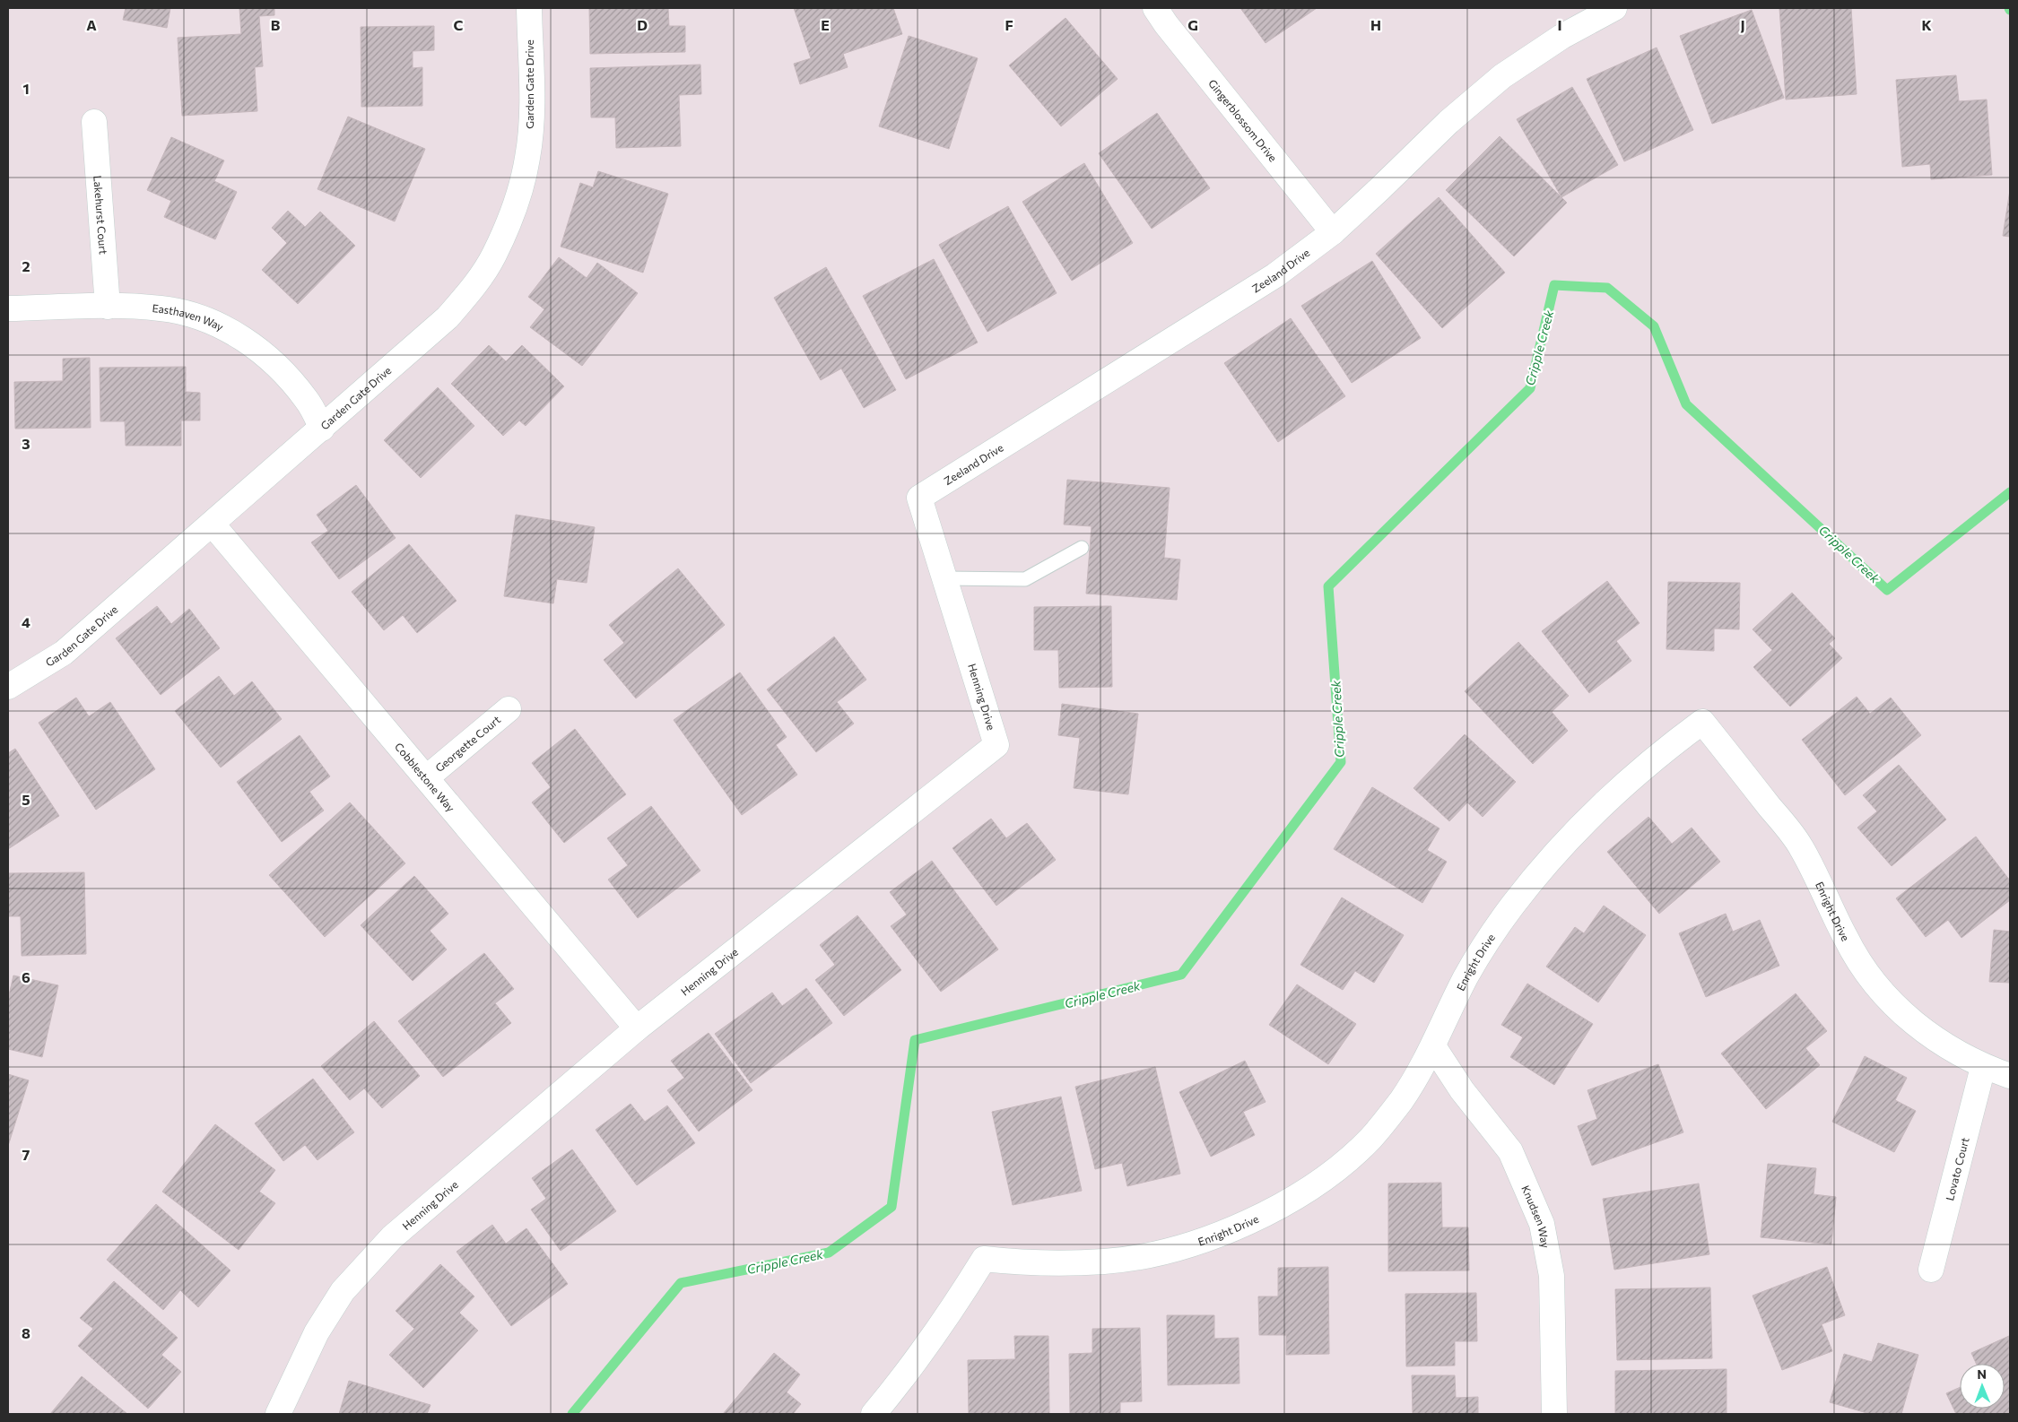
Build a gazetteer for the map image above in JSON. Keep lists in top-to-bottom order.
{
  "streets": {
    "street": [
      "Garden Gate Drive",
      "Gingerblossom Drive",
      "Lakehurst Court",
      "Zeeland Drive",
      "Easthaven Way",
      "Henning Drive",
      "Georgette Court",
      "Cobblestone Way",
      "Enright Drive",
      "Lovato Court",
      "Knudsen Way"
    ]
  },
  "crossings": [
    ["Garden Gate Drive", "Easthaven Way"],
    ["Garden Gate Drive", "Cobblestone Way"],
    ["Gingerblossom Drive", "Zeeland Drive"],
    ["Lakehurst Court", "Easthaven Way"],
    ["Zeeland Drive", "Henning Drive"],
    ["Henning Drive", "Cobblestone Way"],
    ["Georgette Court", "Cobblestone Way"],
    ["Enright Drive", "Lovato Court"],
    ["Enright Drive", "Knudsen Way"]
  ],
  "water": ["Cripple Creek"],
  "north": "top",
  "grid": {
    "columns": [
      "A",
      "B",
      "C",
      "D",
      "E",
      "F",
      "G",
      "H",
      "I",
      "J",
      "K"
    ],
    "rows": [
      "1",
      "2",
      "3",
      "4",
      "5",
      "6",
      "7",
      "8"
    ]
  }
}
